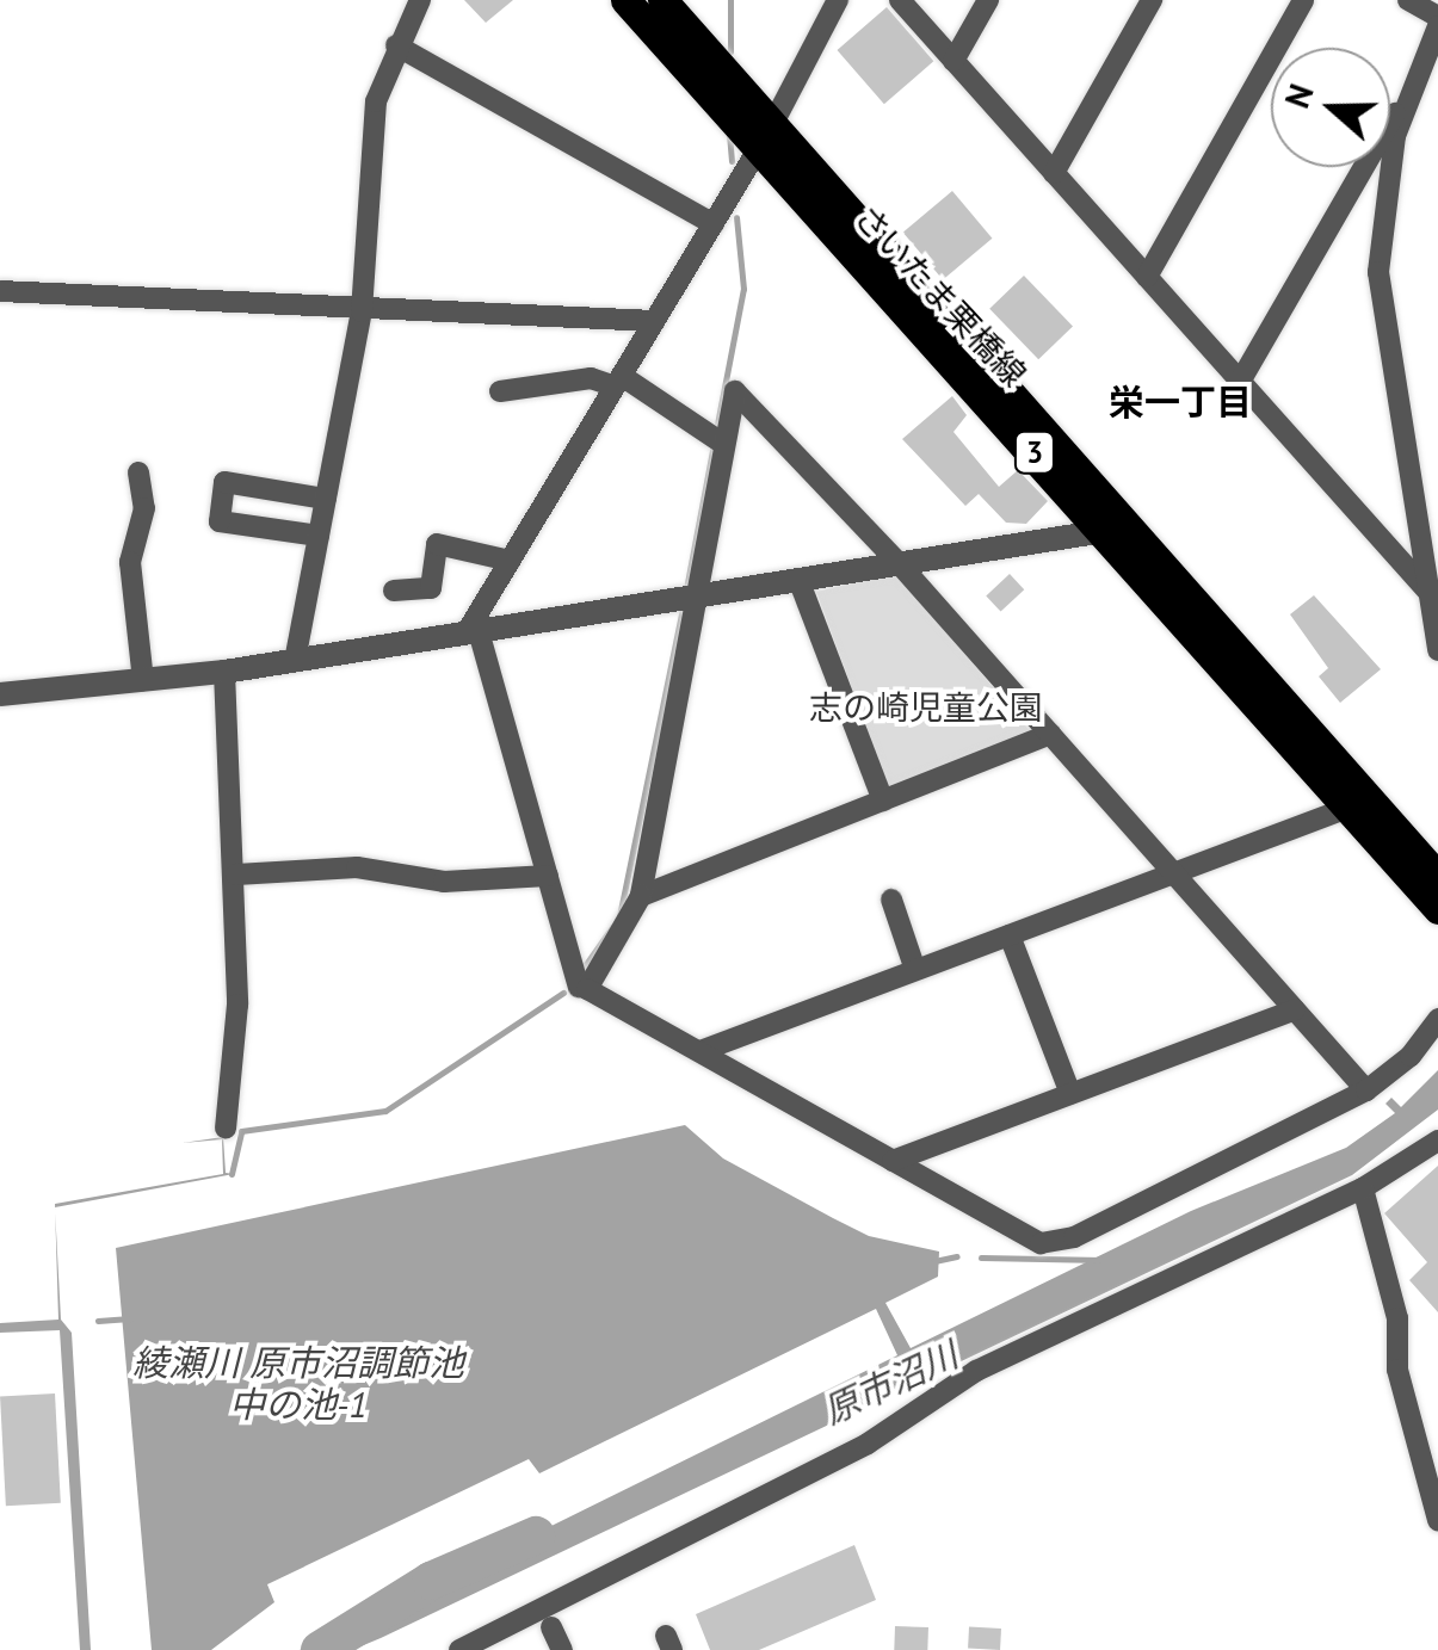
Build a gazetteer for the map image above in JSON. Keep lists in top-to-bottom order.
{
  "streets": {
    "main road": ["さいたま栗橋線", "3"]
  },
  "districts": ["栄一丁目"],
  "water": ["綾瀬川 原市沼調節池 中の池-1", "原市沼川"],
  "parks": ["志の崎児童公園"],
  "north": "left"
}
